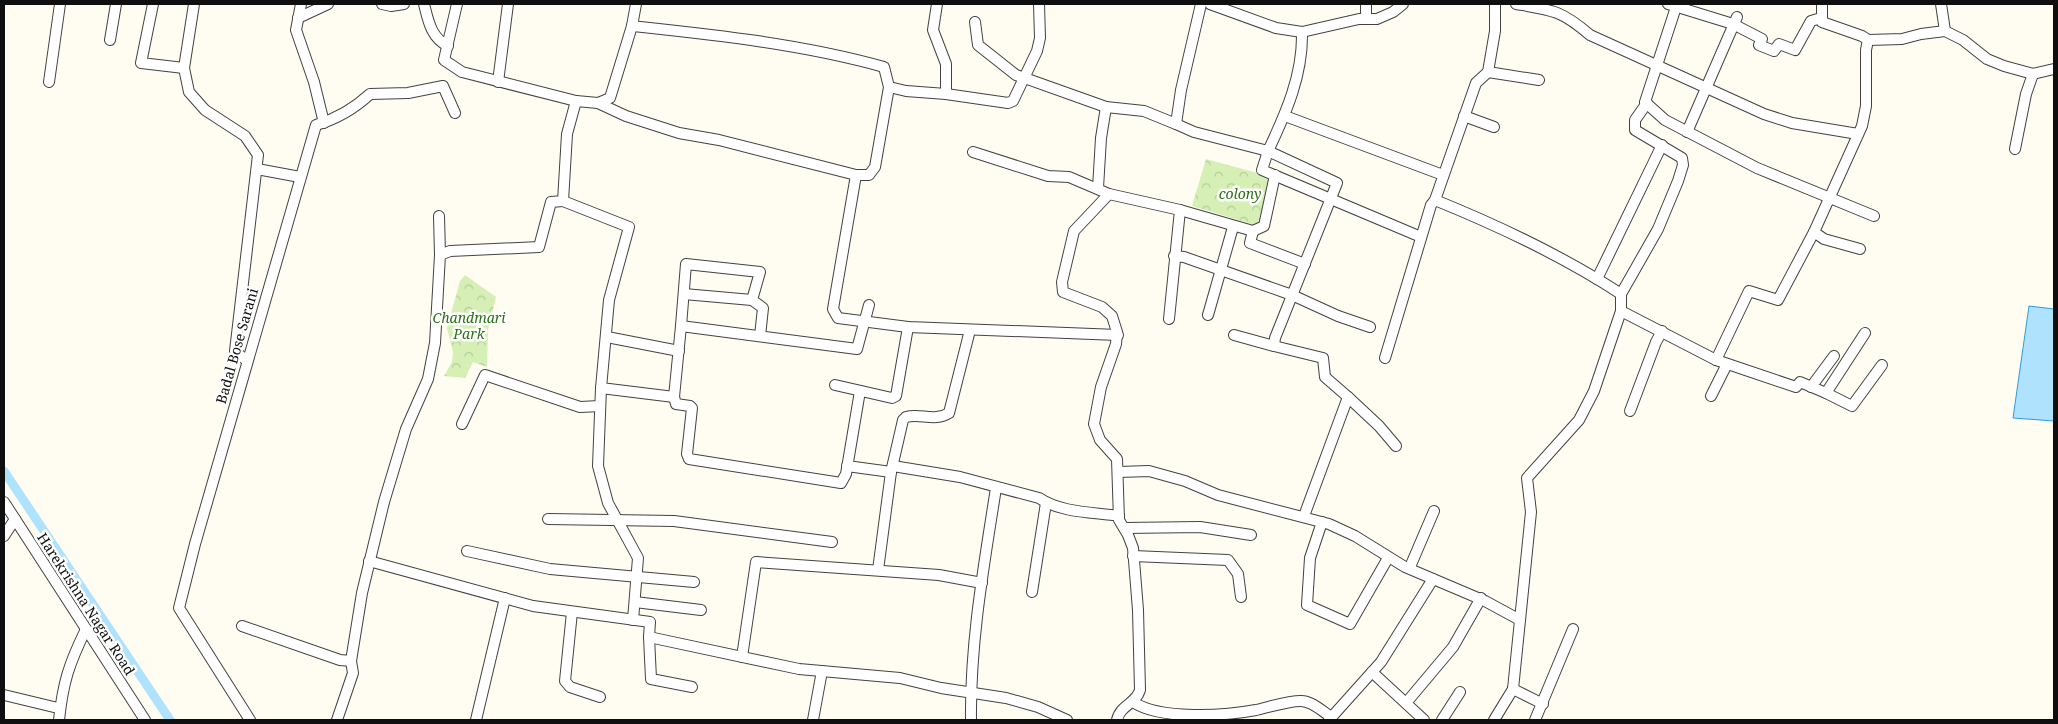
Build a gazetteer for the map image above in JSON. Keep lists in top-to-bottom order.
{
  "streets": {
    "street": ["Badal Bose Sarani", "Harekrishna Nagar Road"]
  },
  "parks": ["colony", "Chandmari Park"]
}
